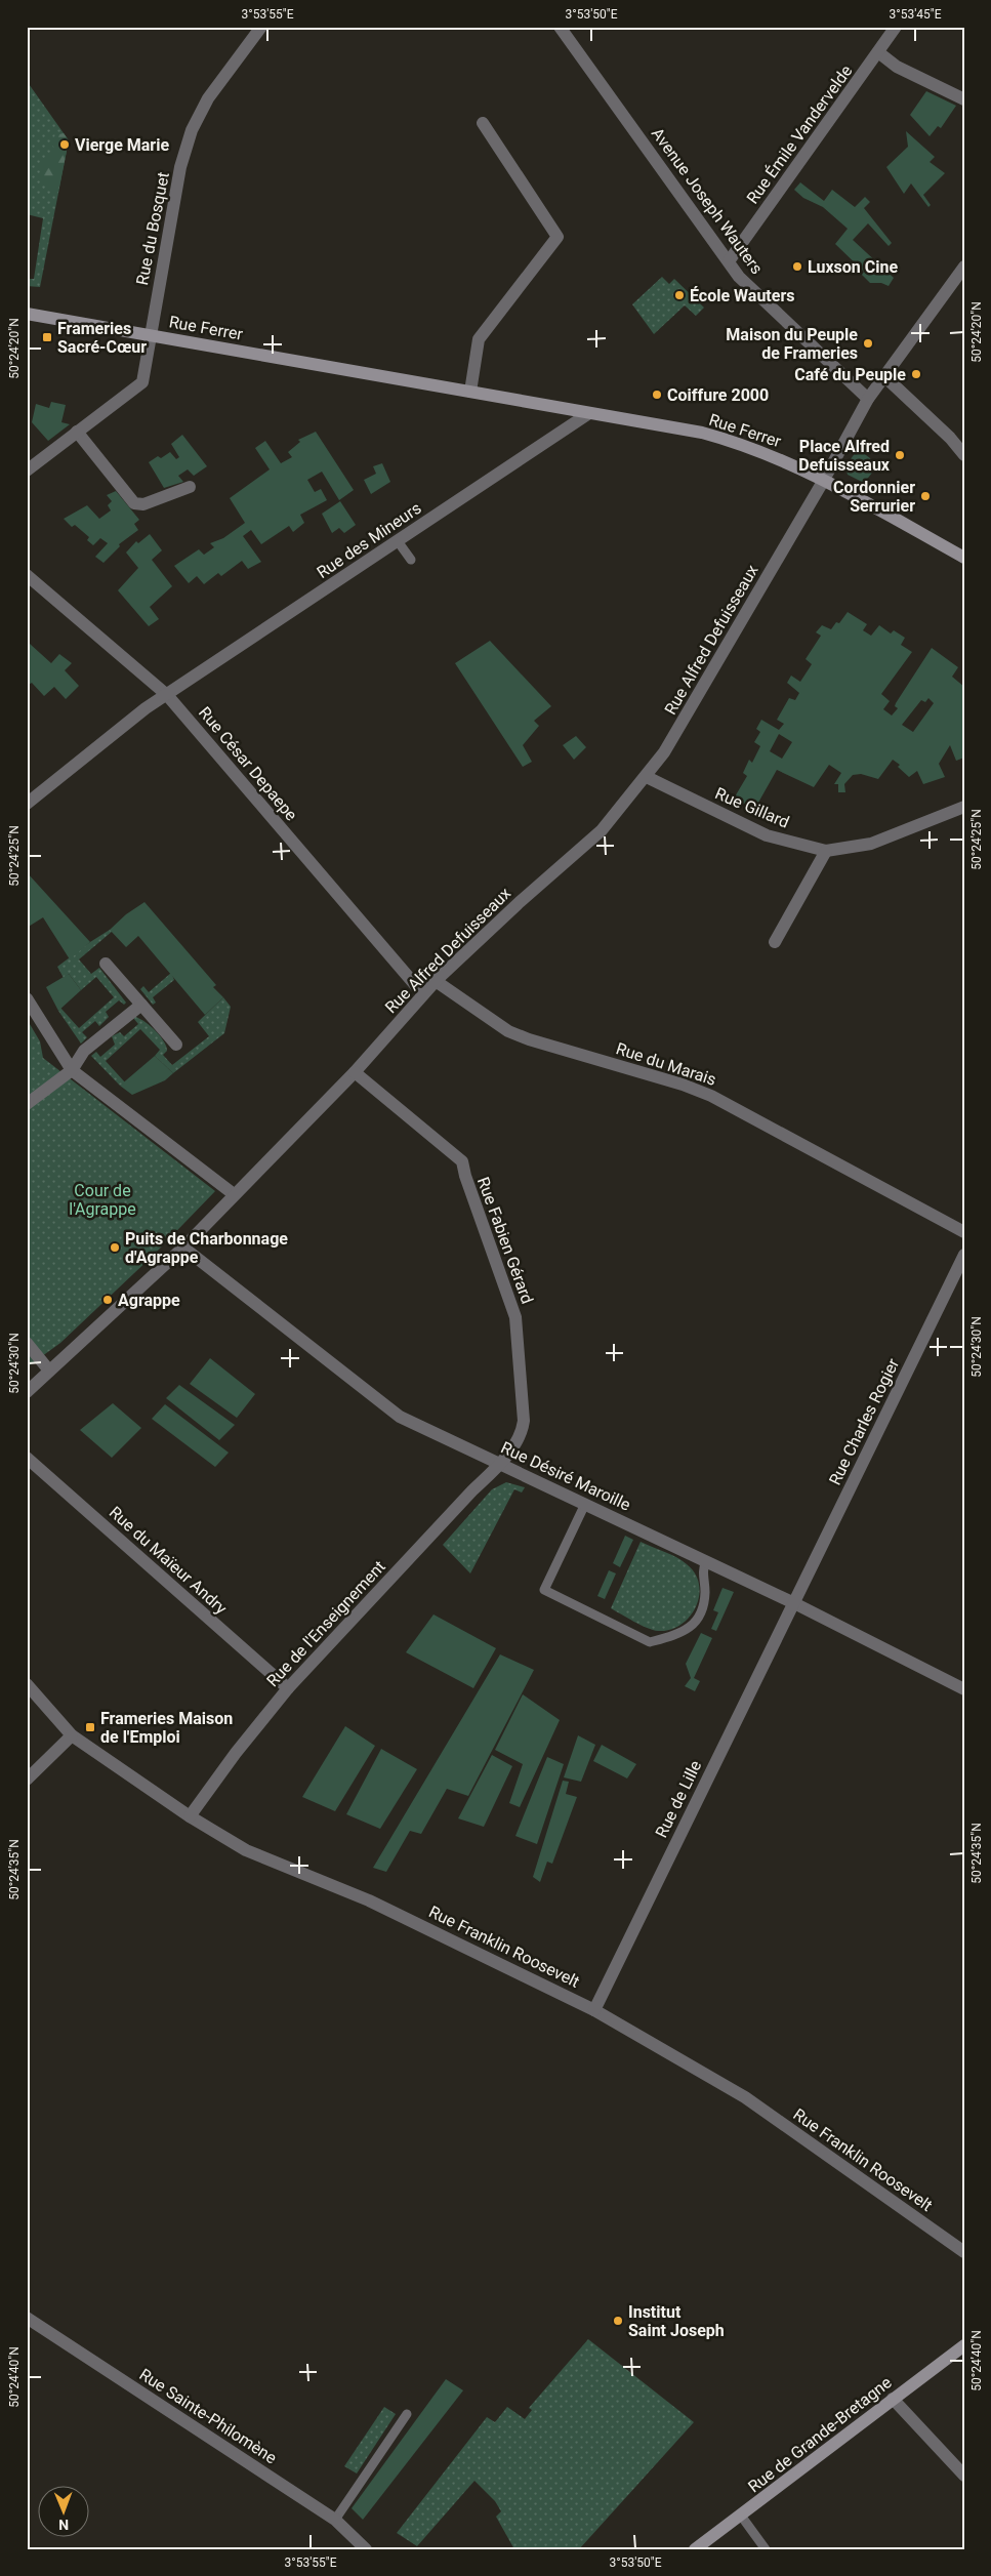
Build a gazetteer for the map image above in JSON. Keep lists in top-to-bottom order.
{
  "streets": {
    "main road": ["Rue Ferrer", "Rue de Grande-Bretagne"],
    "street": [
      "Rue Émile Vandervelde",
      "Avenue Joseph Wauters",
      "Rue du Bosquet",
      "Rue des Mineurs",
      "Rue Alfred Defuisseaux",
      "Rue César Depaepe",
      "Rue Gillard",
      "Rue du Marais",
      "Rue Fabien Gérard",
      "Rue Charles Rogier",
      "Rue Désiré Maroille",
      "Rue du Maïeur Andry",
      "Rue de l'Enseignement",
      "Rue de Lille",
      "Rue Franklin Roosevelt",
      "Rue Sainte-Philomène"
    ]
  },
  "crossings": [
    ["Rue Émile Vandervelde", "Avenue Joseph Wauters"],
    ["Avenue Joseph Wauters", "Rue Alfred Defuisseaux"],
    ["Rue du Bosquet", "Rue Ferrer"],
    ["Rue Ferrer", "Rue des Mineurs"],
    ["Rue Ferrer", "Rue Alfred Defuisseaux"],
    ["Rue des Mineurs", "Rue César Depaepe"],
    ["Rue Alfred Defuisseaux", "Rue César Depaepe"],
    ["Rue Alfred Defuisseaux", "Rue Gillard"],
    ["Rue Alfred Defuisseaux", "Rue du Marais"],
    ["Rue Alfred Defuisseaux", "Rue Fabien Gérard"],
    ["Rue Alfred Defuisseaux", "Rue Désiré Maroille"],
    ["Rue Fabien Gérard", "Rue Désiré Maroille"],
    ["Rue Fabien Gérard", "Rue de l'Enseignement"],
    ["Rue Charles Rogier", "Rue Désiré Maroille"],
    ["Rue Charles Rogier", "Rue de Lille"],
    ["Rue Désiré Maroille", "Rue de l'Enseignement"],
    ["Rue Désiré Maroille", "Rue de Lille"],
    ["Rue du Maïeur Andry", "Rue de l'Enseignement"],
    ["Rue de l'Enseignement", "Rue Franklin Roosevelt"],
    ["Rue de Lille", "Rue Franklin Roosevelt"]
  ],
  "parks": ["Cour de l'Agrappe"],
  "places": {
    "other": [
      "Vierge Marie",
      "Luxson Cine",
      "École Wauters",
      "Maison du Peuple de Frameries",
      "Café du Peuple",
      "Coiffure 2000",
      "Place Alfred Defuisseaux",
      "Cordonnier Serrurier",
      "Puits de Charbonnage d'Agrappe",
      "Agrappe",
      "Institut Saint Joseph"
    ],
    "transit": ["Frameries Sacré-Cœur", "Frameries Maison de l'Emploi"]
  },
  "north": "bottom",
  "coordinates": [
    "3°53'55\"E",
    "3°53'50\"E",
    "3°53'45\"E",
    "50°24'20\"N",
    "50°24'25\"N",
    "50°24'30\"N",
    "50°24'35\"N",
    "50°24'40\"N"
  ]
}
